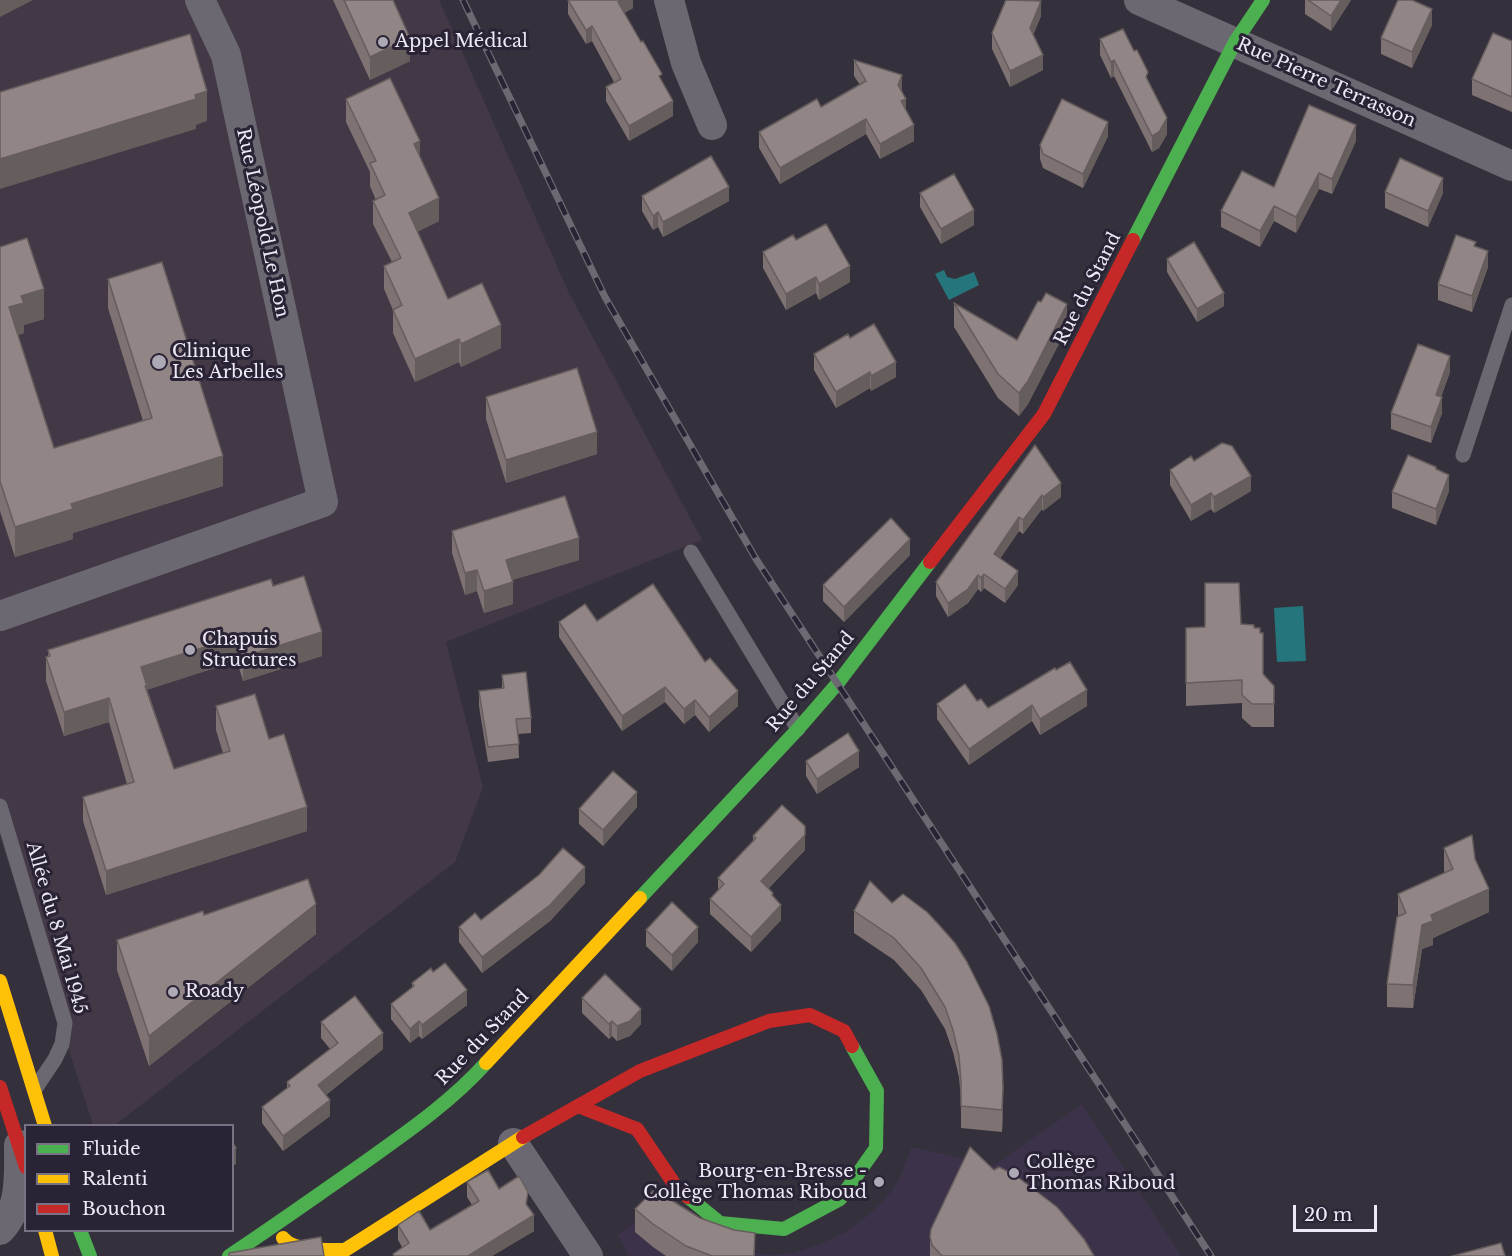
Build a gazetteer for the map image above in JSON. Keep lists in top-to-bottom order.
{
  "streets": {
    "street": ["Rue Pierre Terrasson", "Rue Léopold Le Hon", "Rue du Stand"],
    "lane": ["Allée du 8 Mai 1945"]
  },
  "crossings": [
    ["Rue Pierre Terrasson", "Rue du Stand"]
  ],
  "places": [
    "Appel Médical",
    "Clinique Les Arbelles",
    "Chapuis Structures",
    "Roady",
    "Collège Thomas Riboud",
    "Bourg-en-Bresse - Collège Thomas Riboud"
  ],
  "legend": ["Fluide", "Ralenti", "Bouchon"],
  "scale_bar": "20 m"
}
